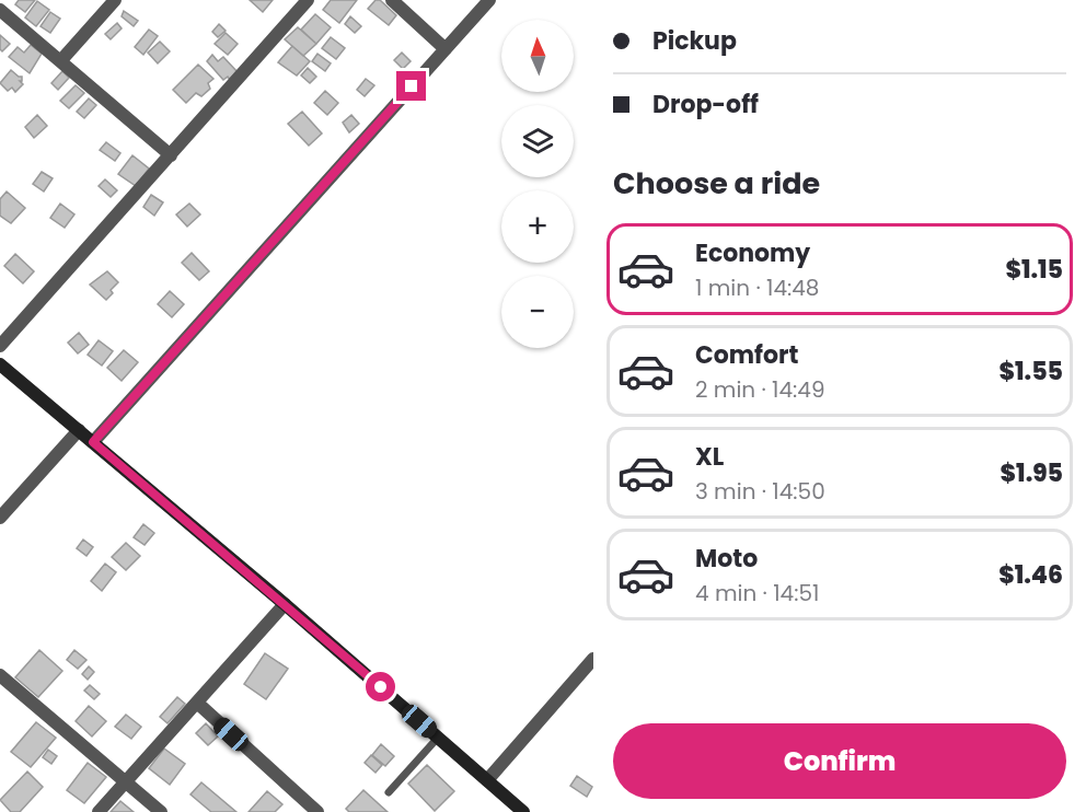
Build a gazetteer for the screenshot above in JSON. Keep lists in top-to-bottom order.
{
  "north": "top",
  "page": {
    "banner": ["Pickup", "Drop-off"],
    "map_buttons": ["+", "−"],
    "heading": "Choose a ride",
    "list": [
      {
        "name": "Economy",
        "note": "1 min · 14:48",
        "value": "$1.15"
      },
      {
        "name": "Comfort",
        "note": "2 min · 14:49",
        "value": "$1.55"
      },
      {
        "name": "XL",
        "note": "3 min · 14:50",
        "value": "$1.95"
      },
      {
        "name": "Moto",
        "note": "4 min · 14:51",
        "value": "$1.46"
      }
    ],
    "buttons": "Confirm"
  }
}
